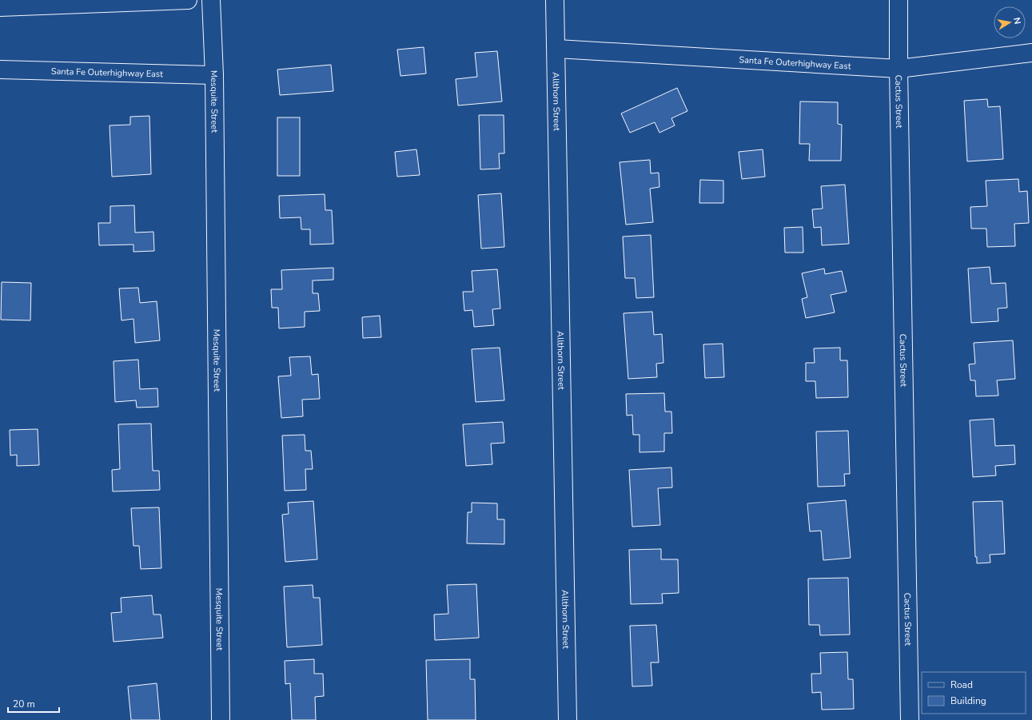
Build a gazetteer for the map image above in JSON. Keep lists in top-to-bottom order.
{
  "streets": {
    "street": [
      "Santa Fe Outerhighway East",
      "Mesquite Street",
      "Allthorn Street",
      "Cactus Street"
    ]
  },
  "crossings": [
    ["Santa Fe Outerhighway East", "Mesquite Street"],
    ["Santa Fe Outerhighway East", "Allthorn Street"],
    ["Santa Fe Outerhighway East", "Cactus Street"]
  ],
  "legend": ["Road", "Building"],
  "scale_bar": "20 m",
  "north": "right"
}
